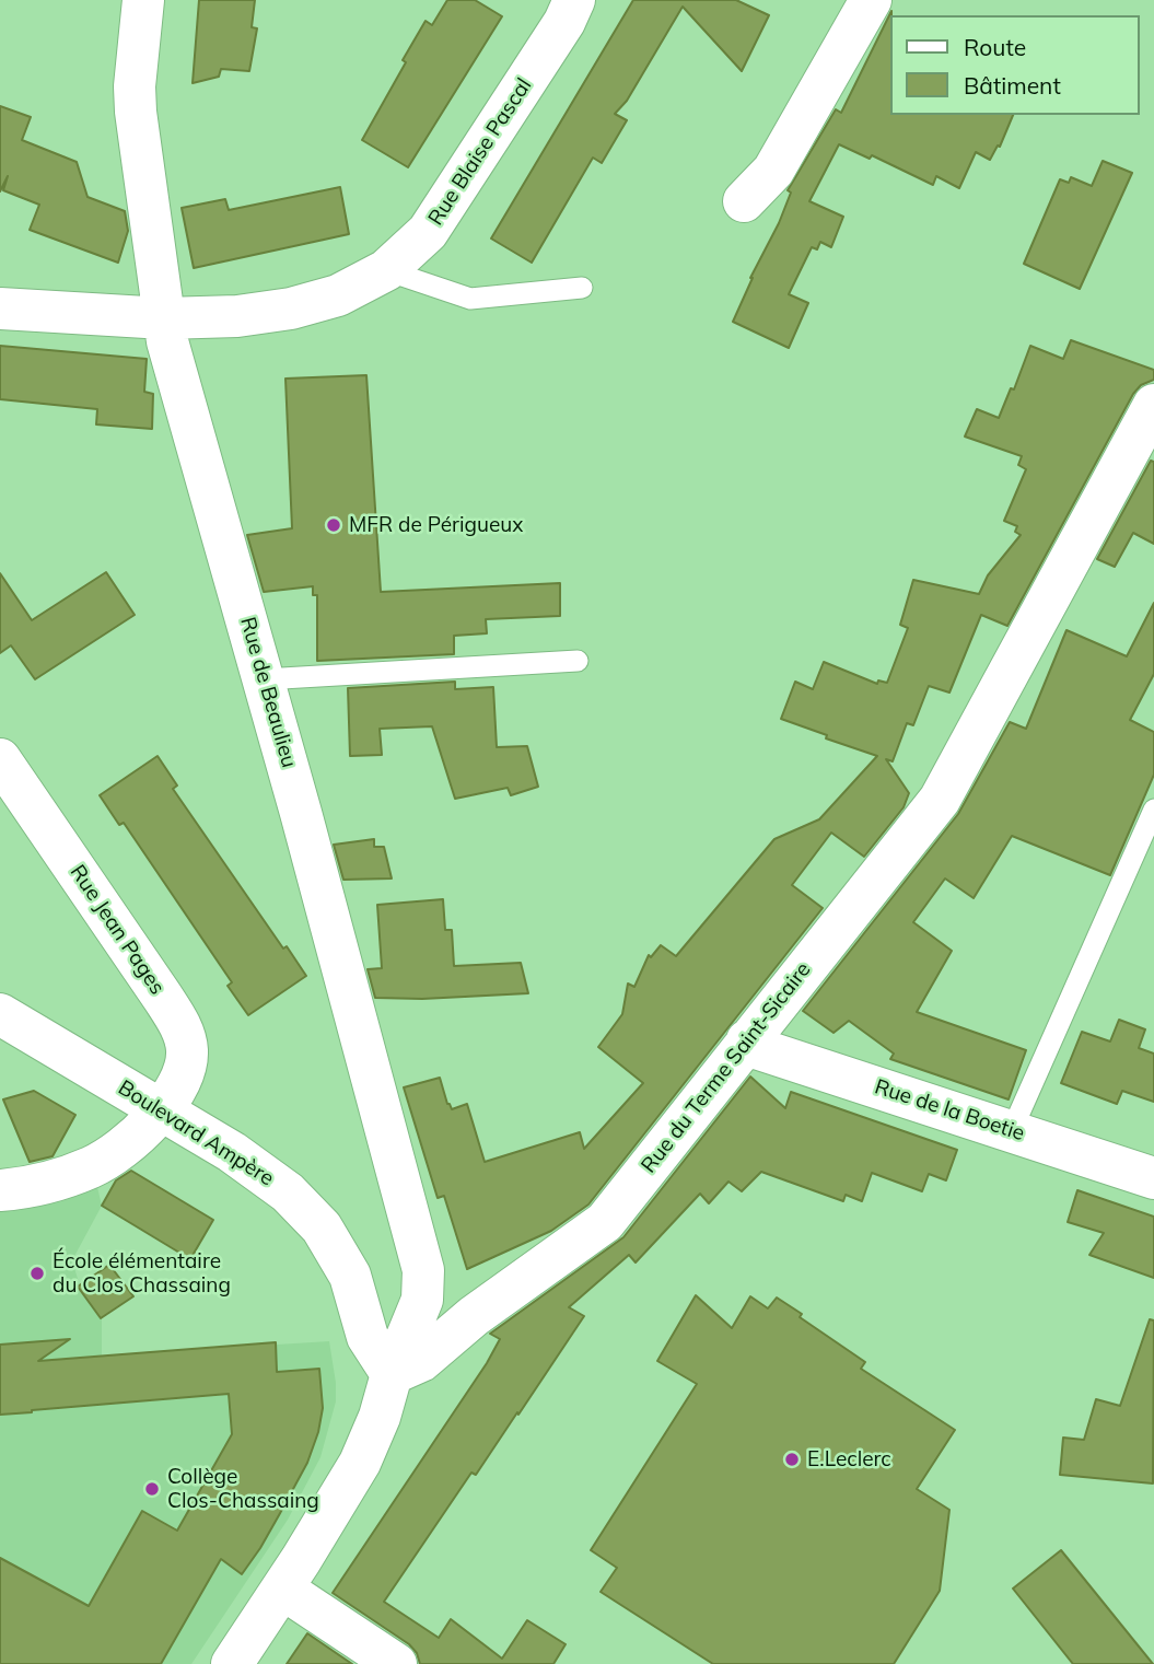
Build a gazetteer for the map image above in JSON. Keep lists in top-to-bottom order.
{
  "streets": {
    "street": [
      "Rue Blaise Pascal",
      "Rue de Beaulieu",
      "Rue Jean Pages",
      "Rue du Terme Saint-Sicaire",
      "Rue de la Boetie",
      "Boulevard Ampère"
    ]
  },
  "crossings": [
    ["Rue Blaise Pascal", "Rue de Beaulieu"],
    ["Rue de Beaulieu", "Rue du Terme Saint-Sicaire"],
    ["Rue de Beaulieu", "Boulevard Ampère"],
    ["Rue Jean Pages", "Boulevard Ampère"],
    ["Rue du Terme Saint-Sicaire", "Rue de la Boetie"],
    ["Rue du Terme Saint-Sicaire", "Boulevard Ampère"]
  ],
  "places": [
    "MFR de Périgueux",
    "École élémentaire du Clos Chassaing",
    "E.Leclerc",
    "Collège Clos-Chassaing"
  ],
  "legend": ["Route", "Bâtiment"]
}
